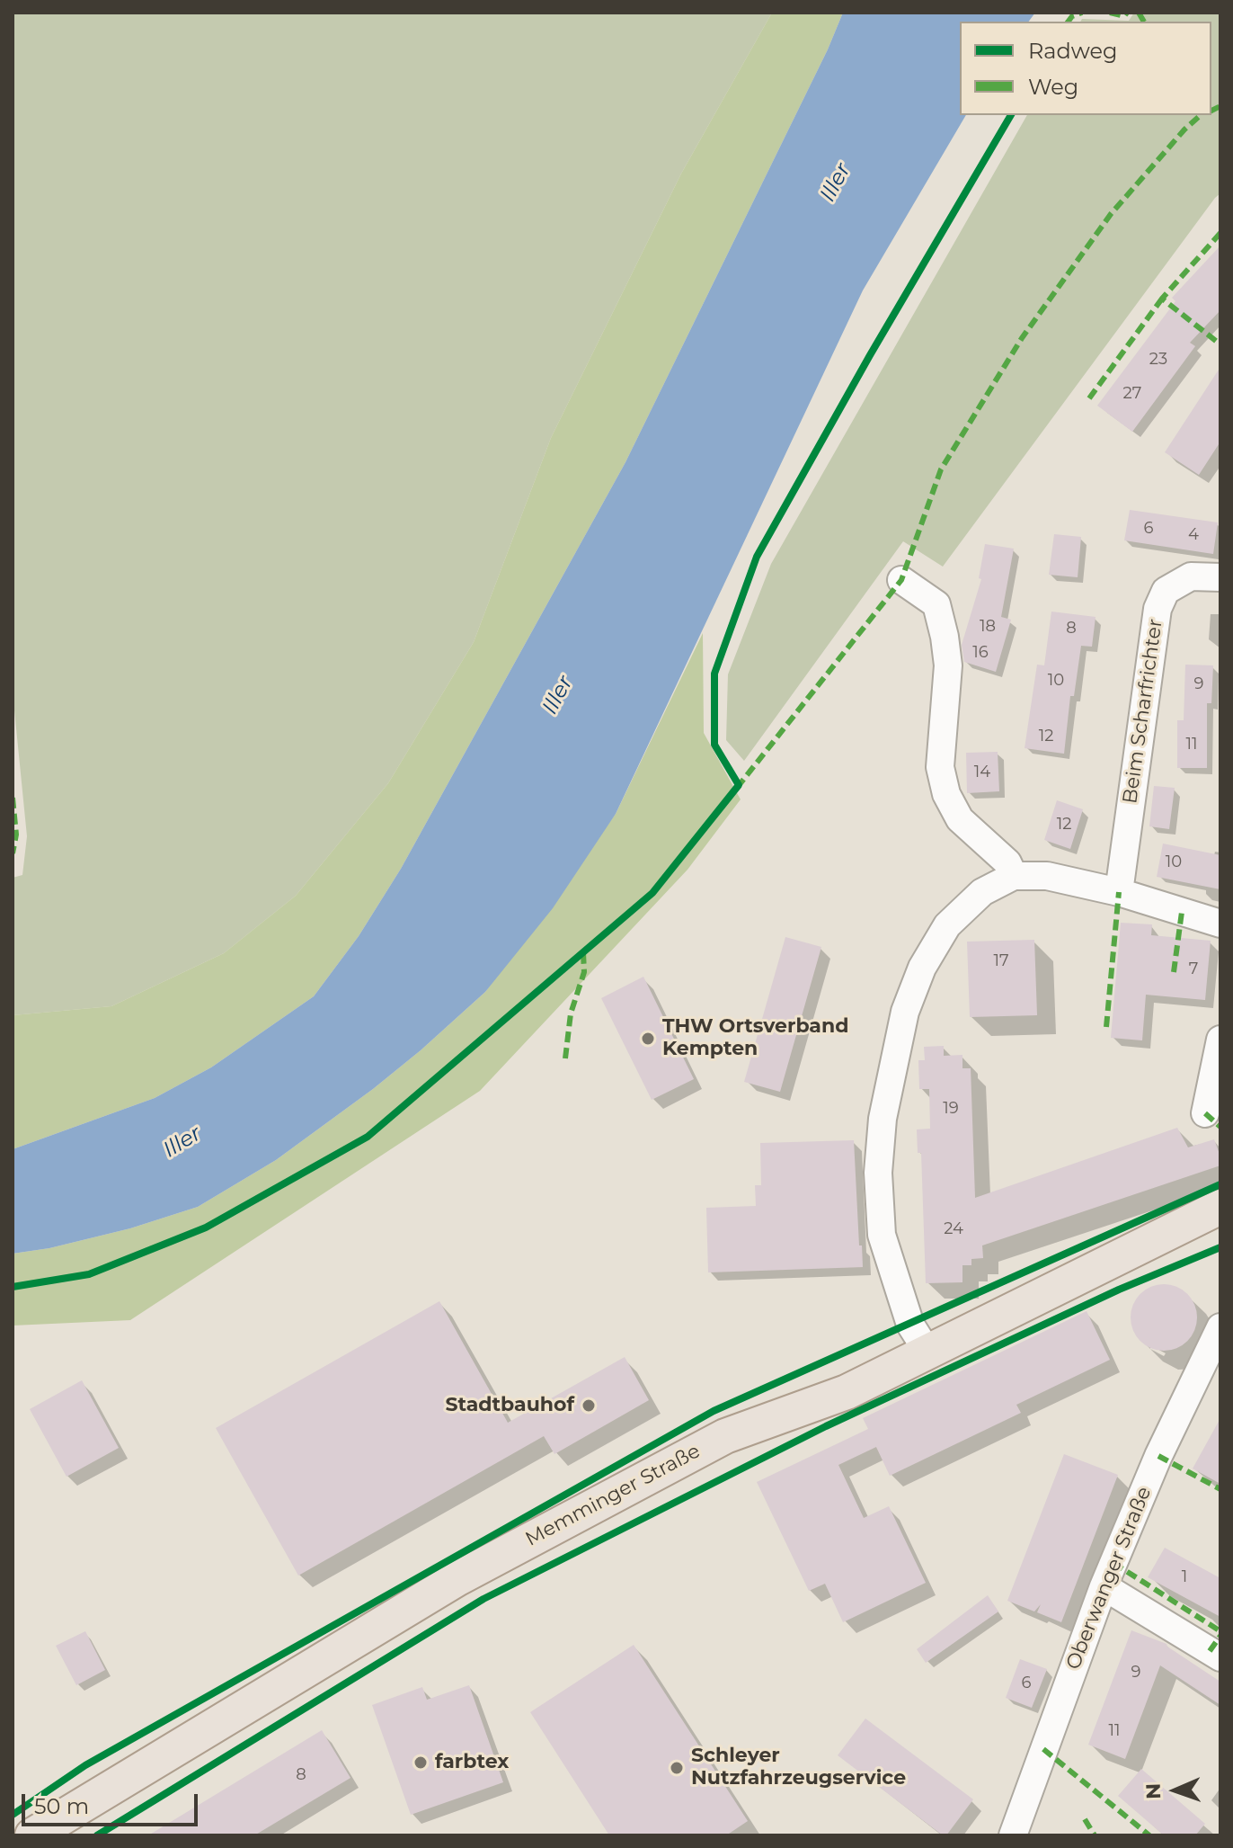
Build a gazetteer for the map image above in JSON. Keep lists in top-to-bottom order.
{
  "streets": {
    "main road": ["Memminger Straße"],
    "street": ["Beim Scharfrichter", "Oberwanger Straße"]
  },
  "water": ["Iller"],
  "places": [
    "THW Ortsverband Kempten",
    "Stadtbauhof",
    "farbtex",
    "Schleyer Nutzfahrzeugservice"
  ],
  "house_numbers": [
    "23",
    "27",
    "6",
    "4",
    "18",
    "8",
    "16",
    "10",
    "9",
    "12",
    "11",
    "14",
    "12",
    "10",
    "17",
    "7",
    "19",
    "24",
    "1",
    "9",
    "6",
    "11",
    "8"
  ],
  "legend": ["Radweg", "Weg"],
  "scale_bar": "50 m",
  "north": "left"
}
